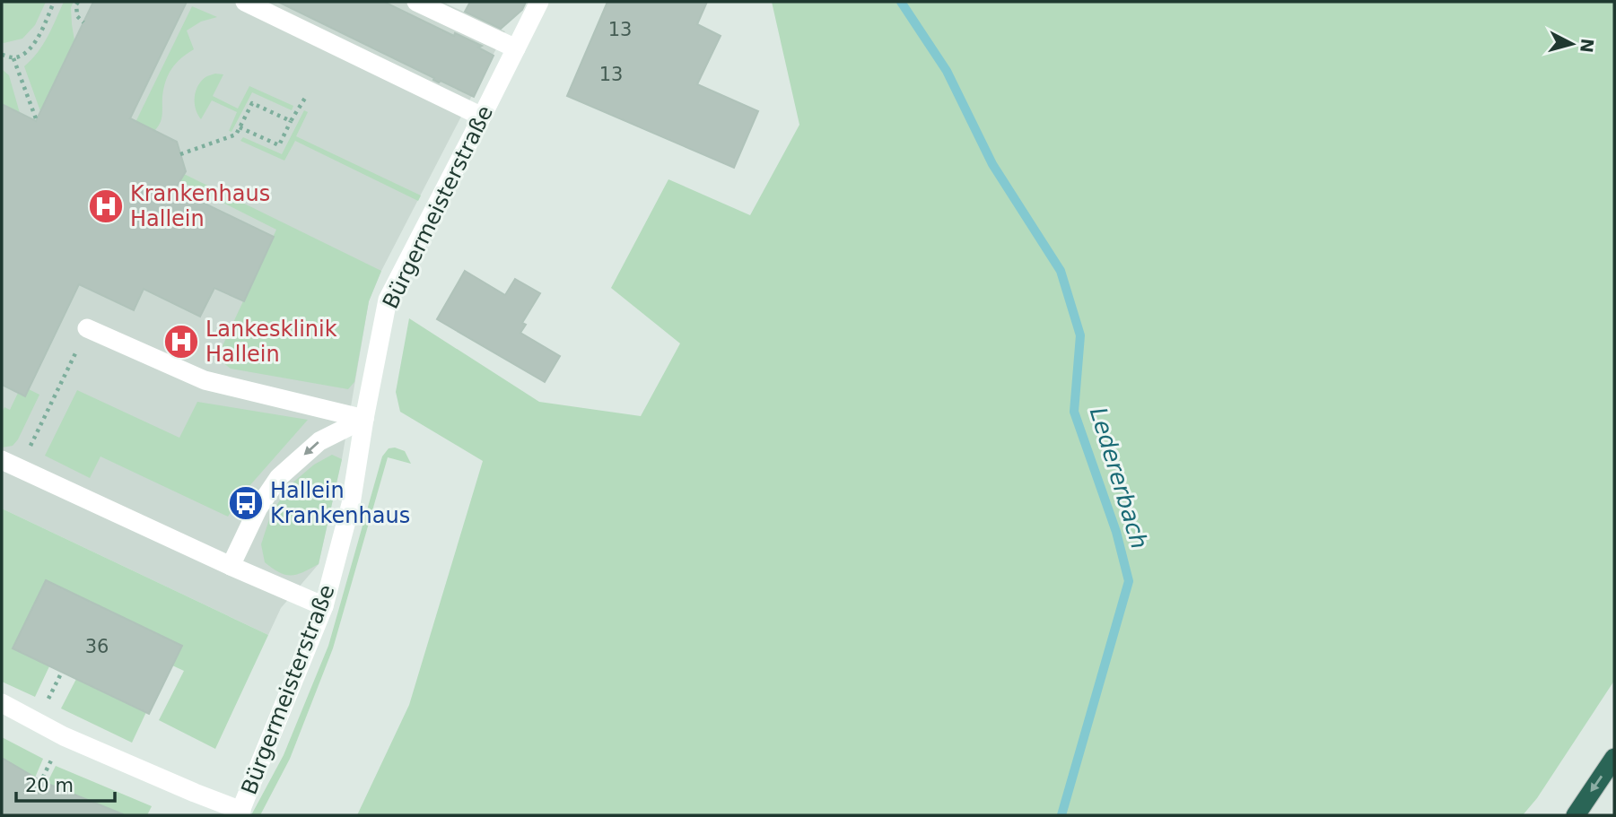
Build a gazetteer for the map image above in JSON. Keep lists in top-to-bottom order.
{
  "streets": {
    "street": ["Bürgermeisterstraße"]
  },
  "water": ["Ledererbach"],
  "places": {
    "hospital": ["Krankenhaus Hallein", "Lankesklinik Hallein"],
    "bus stop": ["Hallein Krankenhaus"]
  },
  "house_numbers": ["13", "13", "36"],
  "scale_bar": "20 m",
  "north": "right"
}
